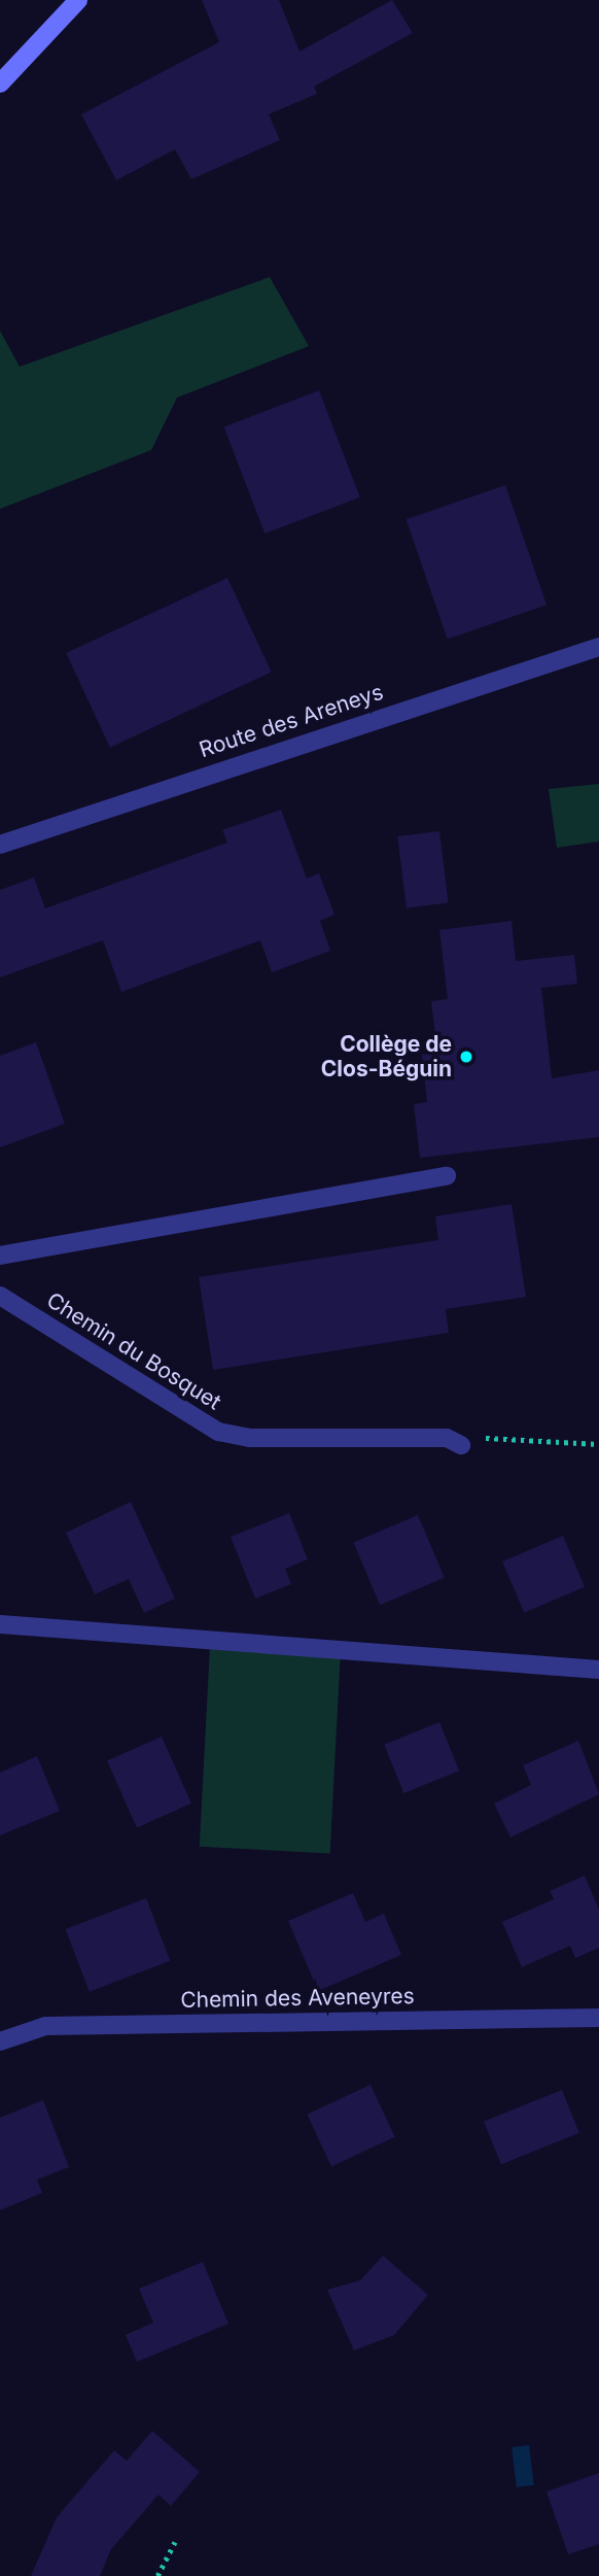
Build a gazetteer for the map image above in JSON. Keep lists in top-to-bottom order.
{
  "streets": {
    "street": ["Route des Areneys", "Chemin du Bosquet", "Chemin des Aveneyres"]
  },
  "places": ["Collège de Clos-Béguin"]
}
